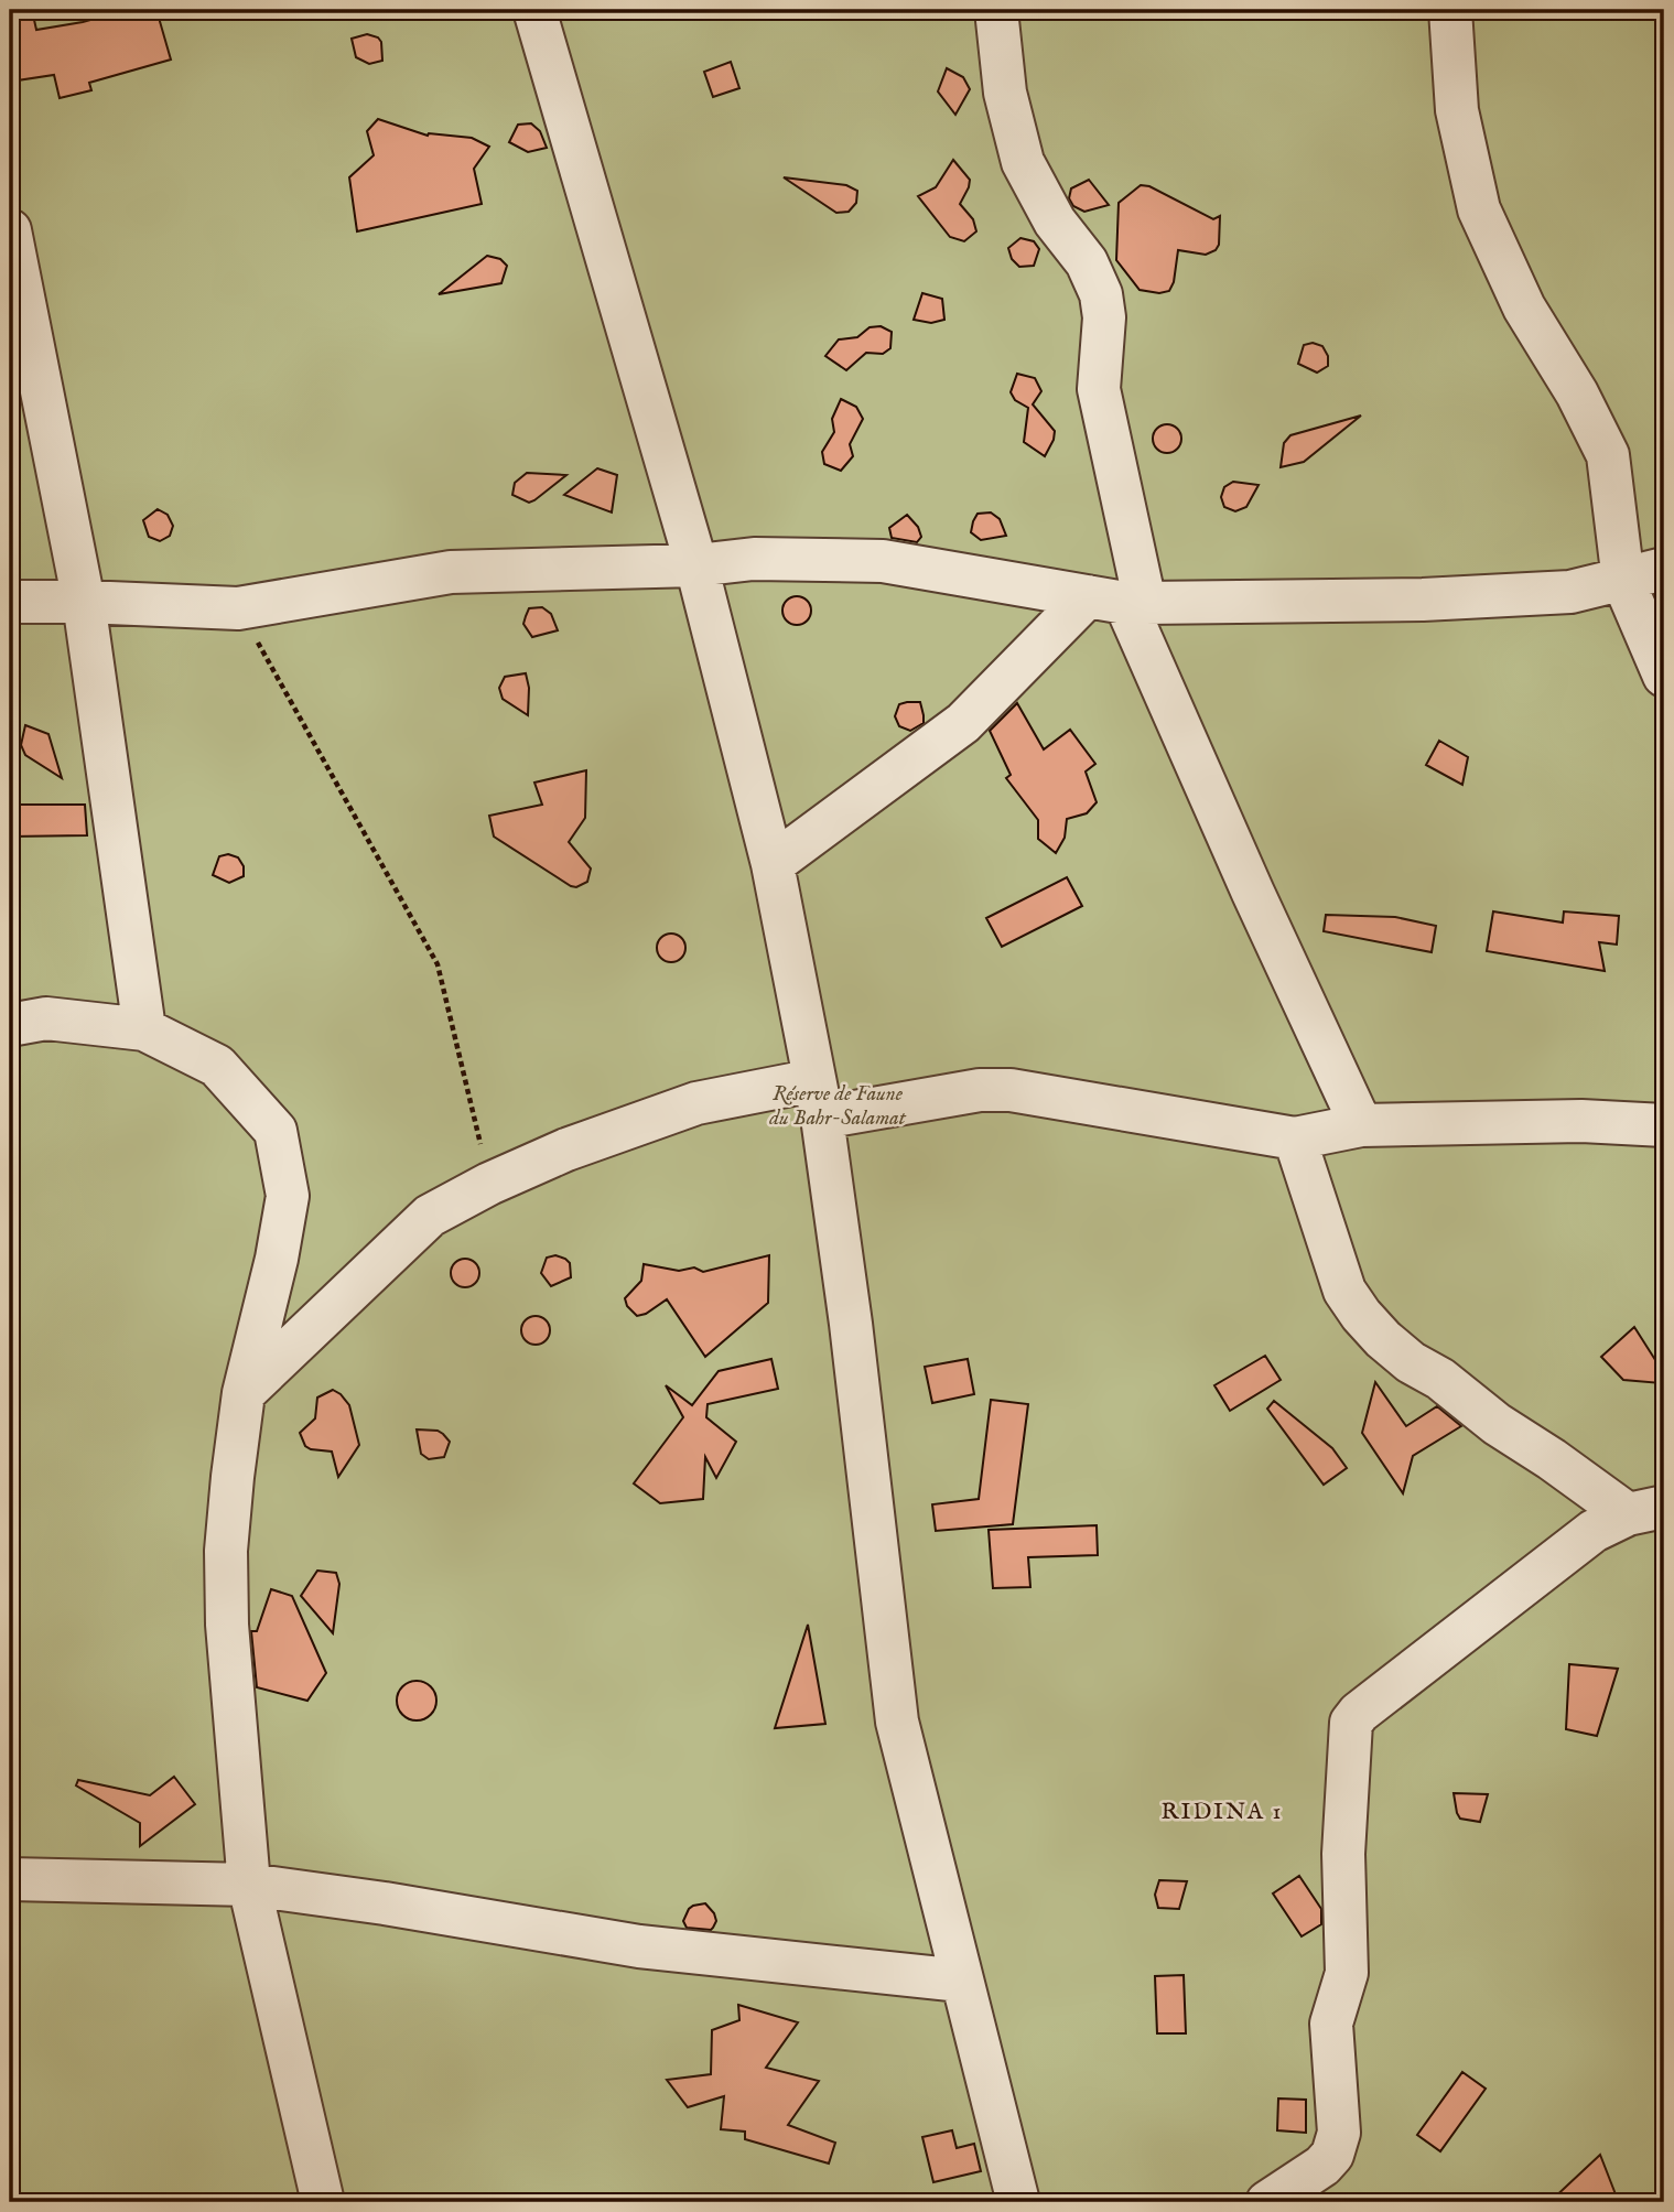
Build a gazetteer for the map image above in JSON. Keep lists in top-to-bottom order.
{
  "districts": ["RIDINA 1"],
  "parks": ["Réserve de Faune du Bahr-Salamat"]
}
